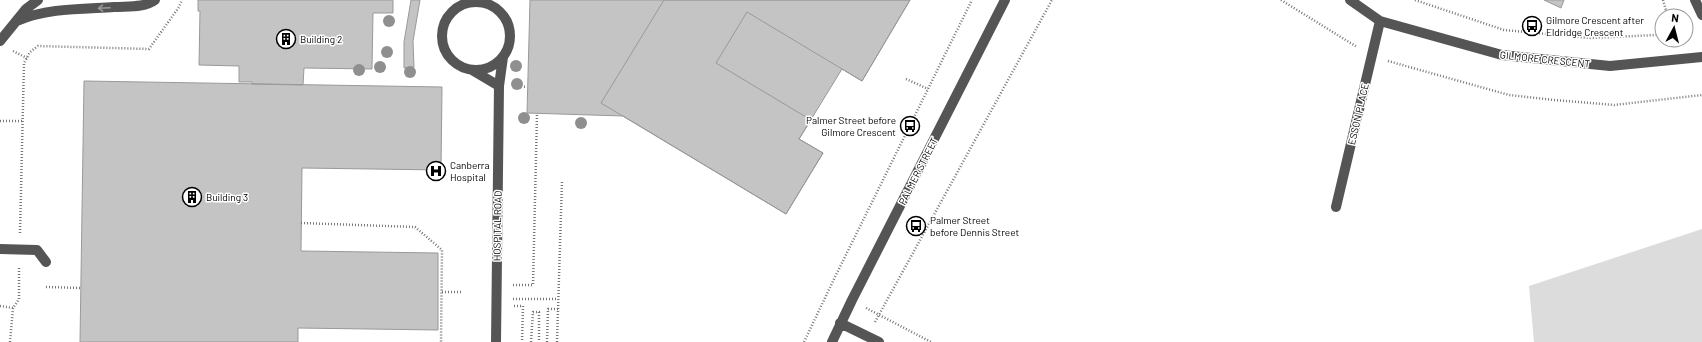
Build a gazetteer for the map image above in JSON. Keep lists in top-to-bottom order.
{
  "streets": {
    "street": [
      "GILMORE CRESCENT",
      "ESSON PLACE",
      "PALMER STREET",
      "HOSPITAL ROAD"
    ]
  },
  "crossings": [
    ["GILMORE CRESCENT", "ESSON PLACE"]
  ],
  "places": {
    "bus stop": ["Gilmore Crescent after Eldridge Crescent", "Palmer Street before Gilmore Crescent", "Palmer Street before Dennis Street"],
    "building": ["Building 2", "Building 3"],
    "hospital": ["Canberra Hospital"]
  },
  "north": "top"
}
